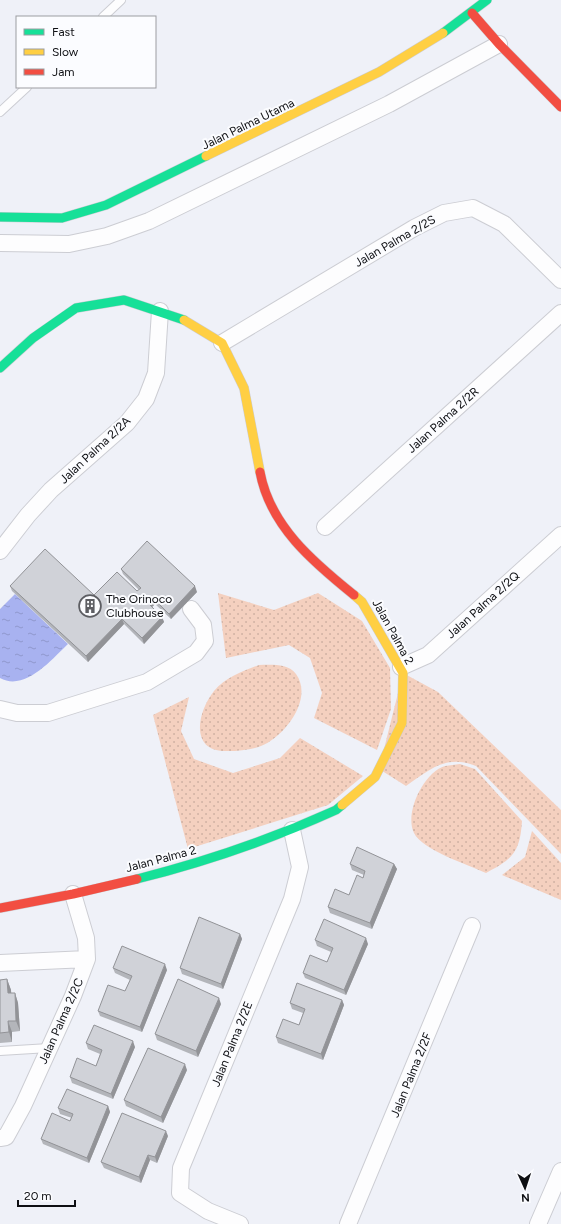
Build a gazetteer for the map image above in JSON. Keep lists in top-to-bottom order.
{
  "streets": {
    "street": [
      "Jalan Palma Utama",
      "Jalan Palma 2/2S",
      "Jalan Palma 2/2R",
      "Jalan Palma 2/2A",
      "Jalan Palma 2/2Q",
      "Jalan Palma 2",
      "Jalan Palma 2/2C",
      "Jalan Palma 2/2E",
      "Jalan Palma 2/2F"
    ]
  },
  "crossings": [
    ["Jalan Palma 2/2S", "Jalan Palma 2"],
    ["Jalan Palma 2/2Q", "Jalan Palma 2"],
    ["Jalan Palma 2", "Jalan Palma 2/2C"],
    ["Jalan Palma 2", "Jalan Palma 2/2E"]
  ],
  "places": {
    "building": ["The Orinoco Clubhouse"]
  },
  "legend": ["Fast", "Slow", "Jam"],
  "scale_bar": "20 m",
  "north": "bottom"
}
